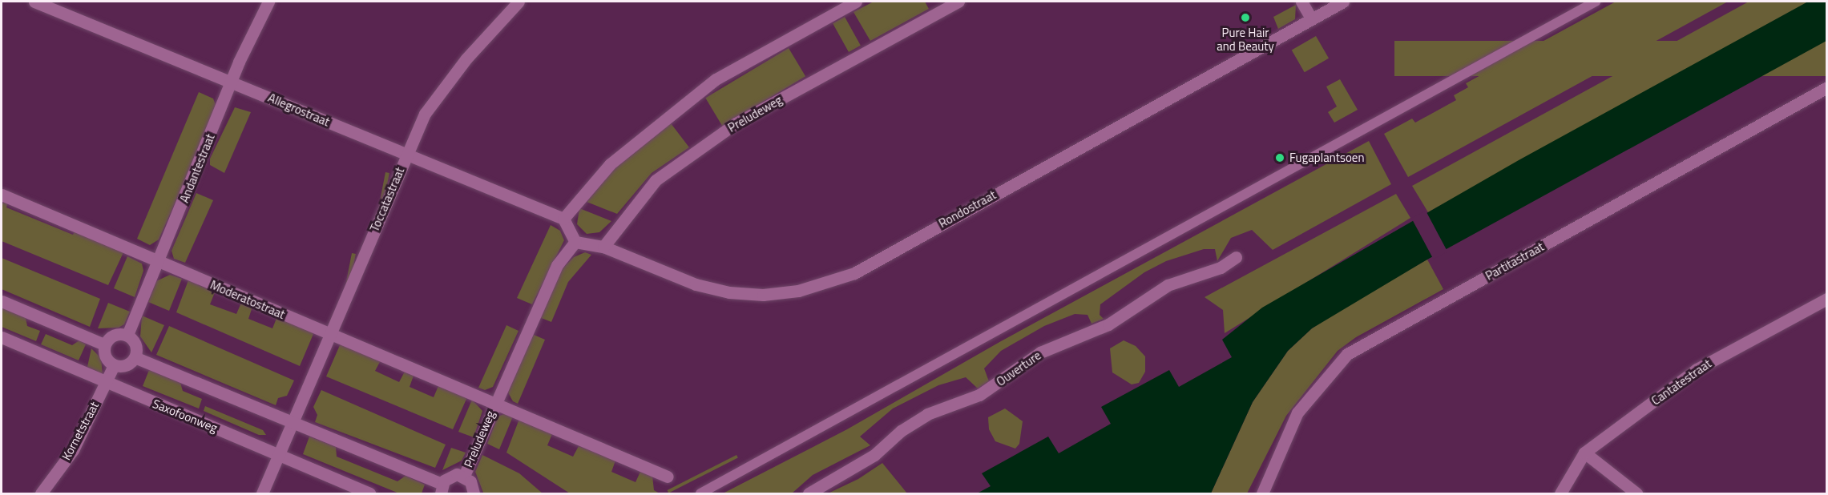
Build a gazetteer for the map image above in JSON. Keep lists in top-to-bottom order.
{
  "streets": {
    "street": [
      "Allegrostraat",
      "Preludeweg",
      "Andantestraat",
      "Toccatastraat",
      "Rondostraat",
      "Partitastraat",
      "Moderatostraat",
      "Ouverture",
      "Cantatestraat",
      "Saxofoonweg",
      "Kornetstraat"
    ]
  },
  "crossings": [
    ["Allegrostraat", "Andantestraat"],
    ["Allegrostraat", "Toccatastraat"],
    ["Preludeweg", "Rondostraat"],
    ["Preludeweg", "Moderatostraat"],
    ["Andantestraat", "Moderatostraat"],
    ["Andantestraat", "Kornetstraat"],
    ["Toccatastraat", "Moderatostraat"],
    ["Toccatastraat", "Saxofoonweg"],
    ["Saxofoonweg", "Kornetstraat"]
  ],
  "places": ["Pure Hair and Beauty", "Fugaplantsoen"]
}
